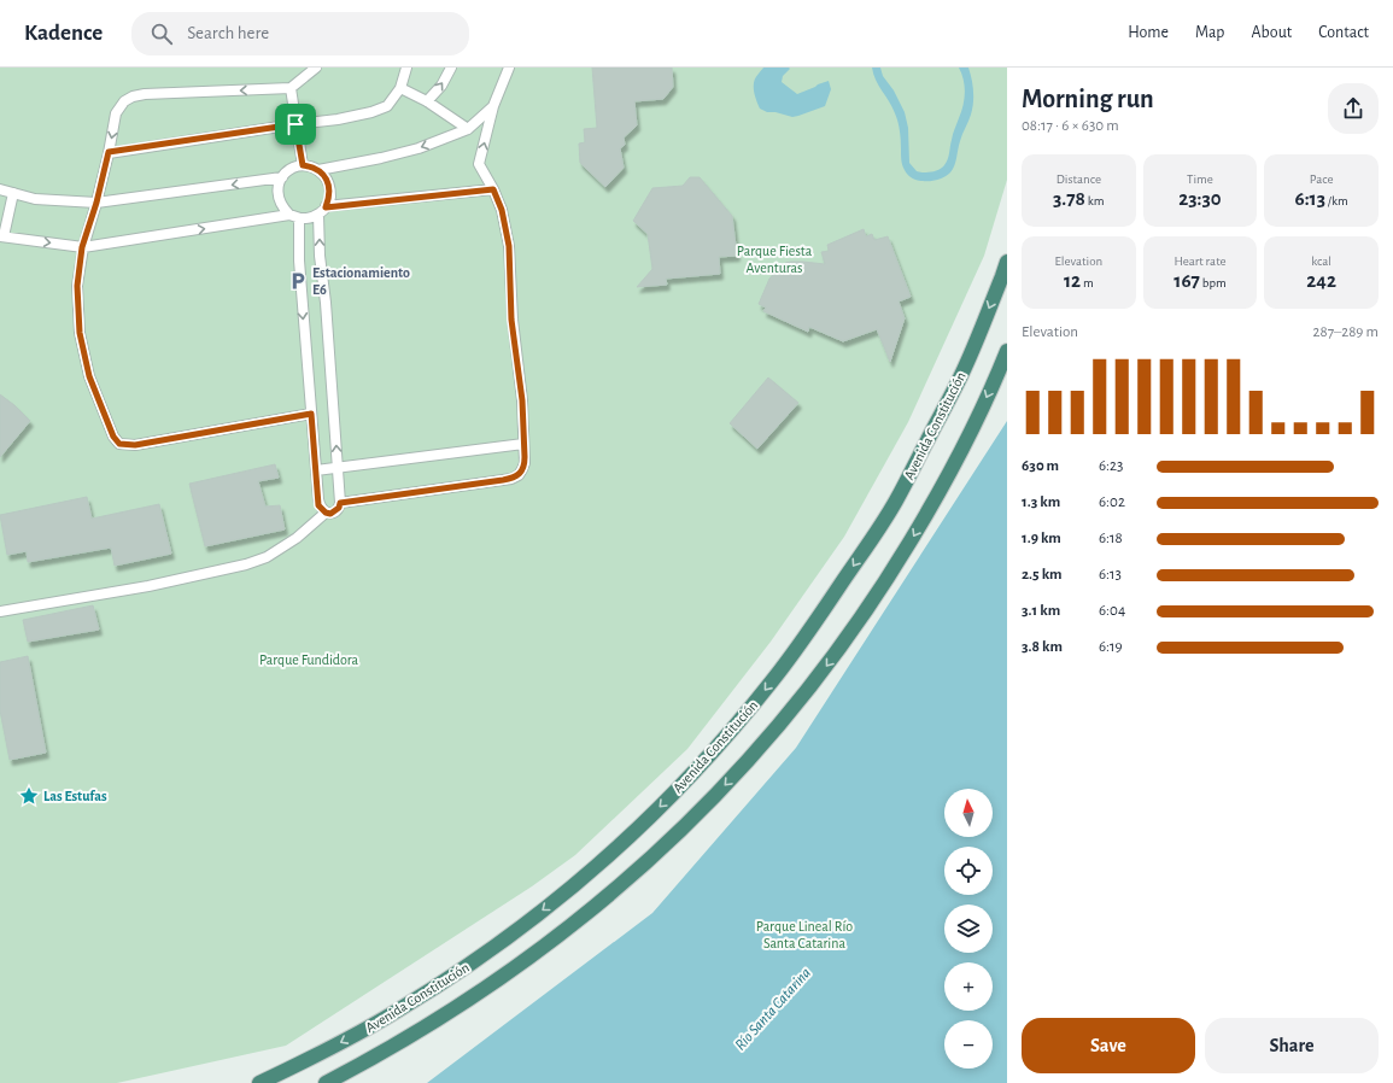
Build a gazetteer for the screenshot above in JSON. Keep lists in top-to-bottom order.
{
  "streets": {
    "highway": ["Avenida Constitución"]
  },
  "one_way": ["Avenida Constitución"],
  "water": ["Río Santa Catarina"],
  "parks": ["Parque Fiesta Aventuras", "Parque Fundidora", "Parque Lineal Río Santa Catarina"],
  "places": {
    "parking": ["Estacionamiento E6"],
    "place": ["Las Estufas"]
  },
  "north": "top",
  "page": {
    "header": "Kadence",
    "search": "Search here",
    "nav": [
      "Home",
      "Map",
      "About",
      "Contact"
    ],
    "heading": ["Morning run", "08:17 · 6 × 630 m"],
    "stats": [
      ["Distance", "3.78 km"],
      ["Time", "23:30"],
      ["Pace", "6:13 /km"],
      ["Elevation", "12 m"],
      ["Heart rate", "167 bpm"],
      ["kcal", "242"]
    ],
    "chart": ["Elevation", "287–289 m"],
    "list": [
      {
        "name": "630 m",
        "note": "6:23"
      },
      {
        "name": "1.3 km",
        "note": "6:02"
      },
      {
        "name": "1.9 km",
        "note": "6:18"
      },
      {
        "name": "2.5 km",
        "note": "6:13"
      },
      {
        "name": "3.1 km",
        "note": "6:04"
      },
      {
        "name": "3.8 km",
        "note": "6:19"
      }
    ],
    "map_buttons": ["+", "−"],
    "buttons": ["Save", "Share"]
  }
}
